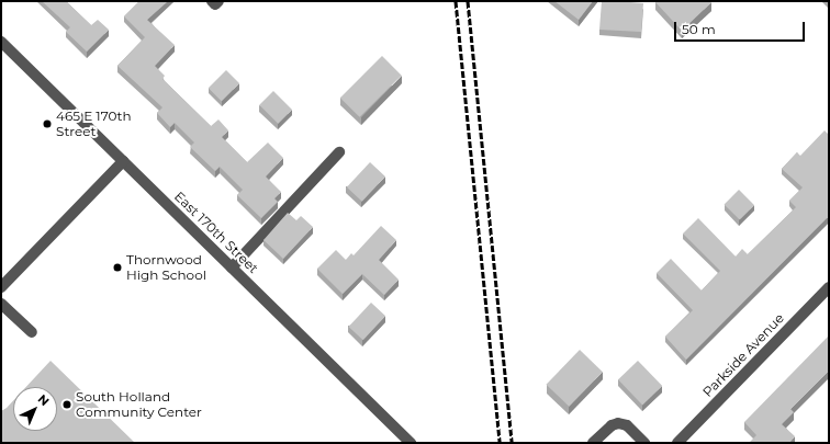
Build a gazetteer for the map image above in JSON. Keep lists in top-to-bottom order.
{
  "streets": {
    "street": ["East 170th Street", "Parkside Avenue"]
  },
  "places": ["465 E 170th Street", "Thornwood High School", "South Holland Community Center"],
  "scale_bar": "50 m",
  "north": "top right"
}
